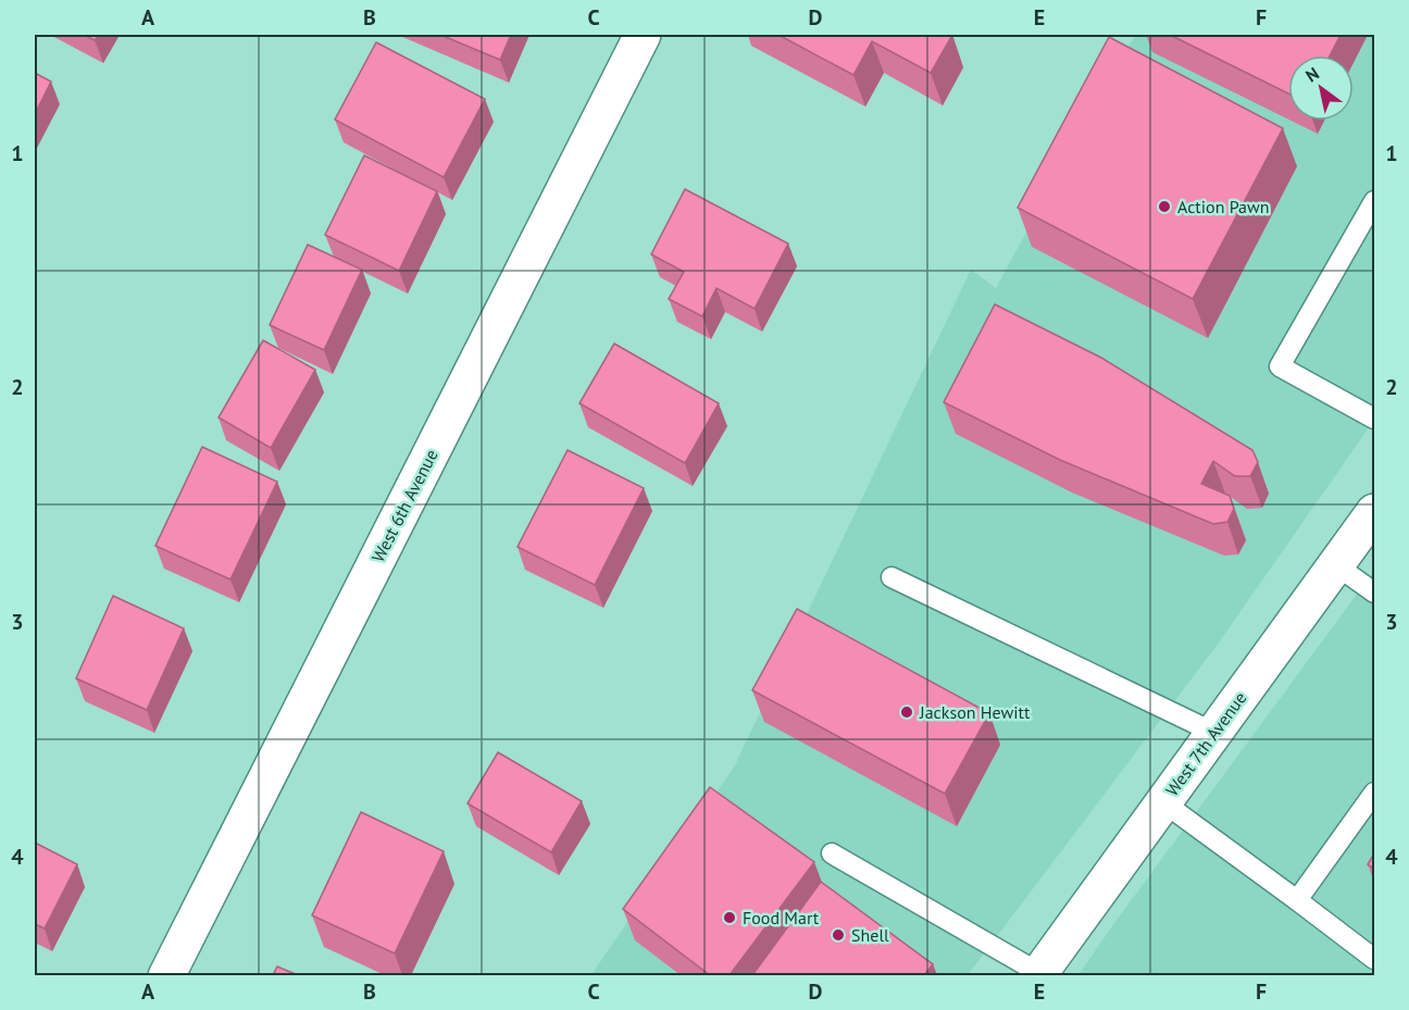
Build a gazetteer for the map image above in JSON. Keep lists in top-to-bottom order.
{
  "streets": {
    "street": ["West 6th Avenue", "West 7th Avenue"]
  },
  "places": [
    "Action Pawn",
    "Jackson Hewitt",
    "Food Mart",
    "Shell"
  ],
  "north": "top left",
  "grid": {
    "columns": [
      "A",
      "B",
      "C",
      "D",
      "E",
      "F"
    ],
    "rows": [
      "1",
      "2",
      "3",
      "4"
    ]
  }
}
